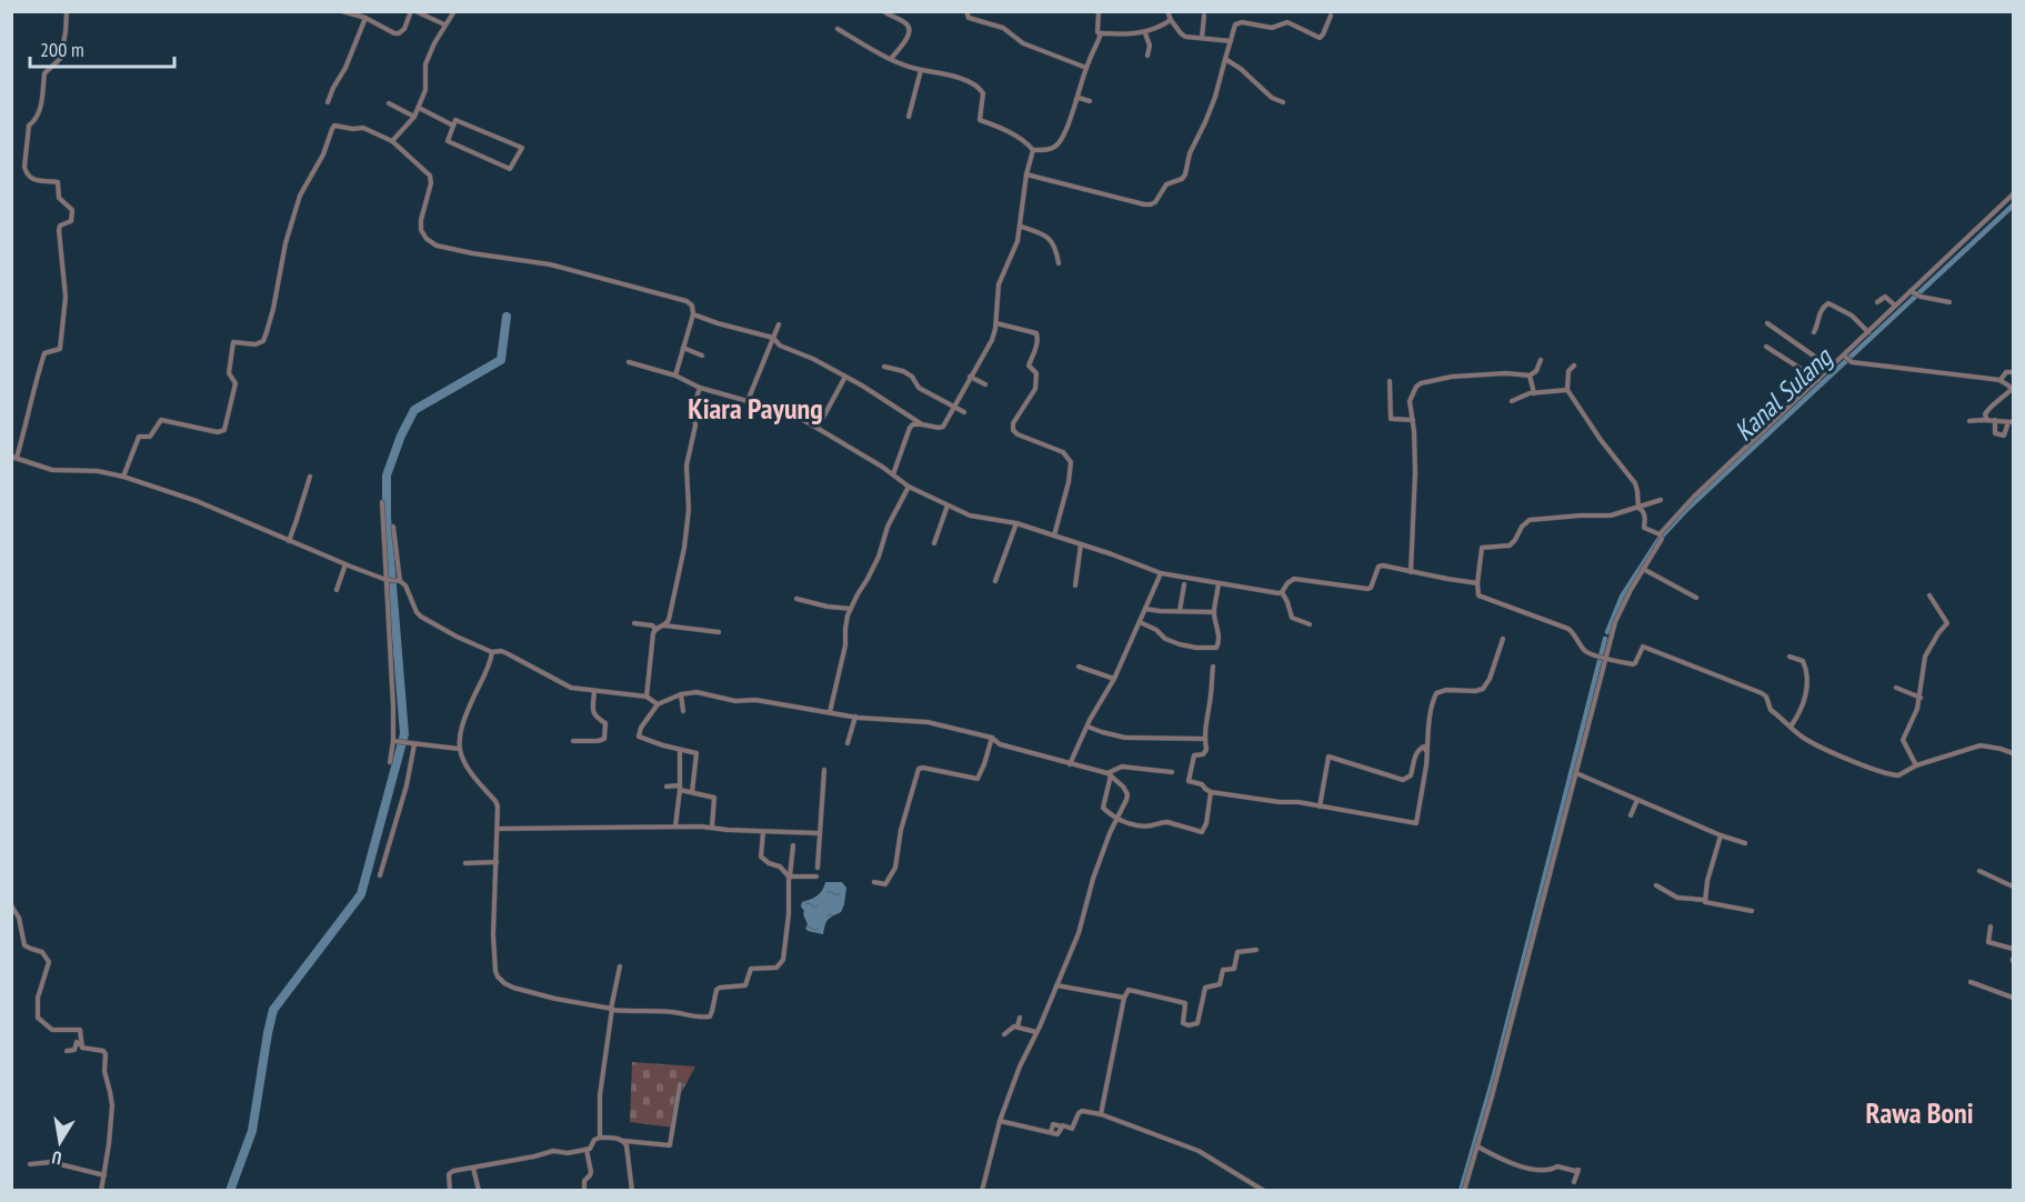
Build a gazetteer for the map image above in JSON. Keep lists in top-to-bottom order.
{
  "districts": ["Kiara Payung", "Rawa Boni"],
  "water": ["Kanal Sulang"],
  "scale_bar": "200 m",
  "north": "bottom"
}
